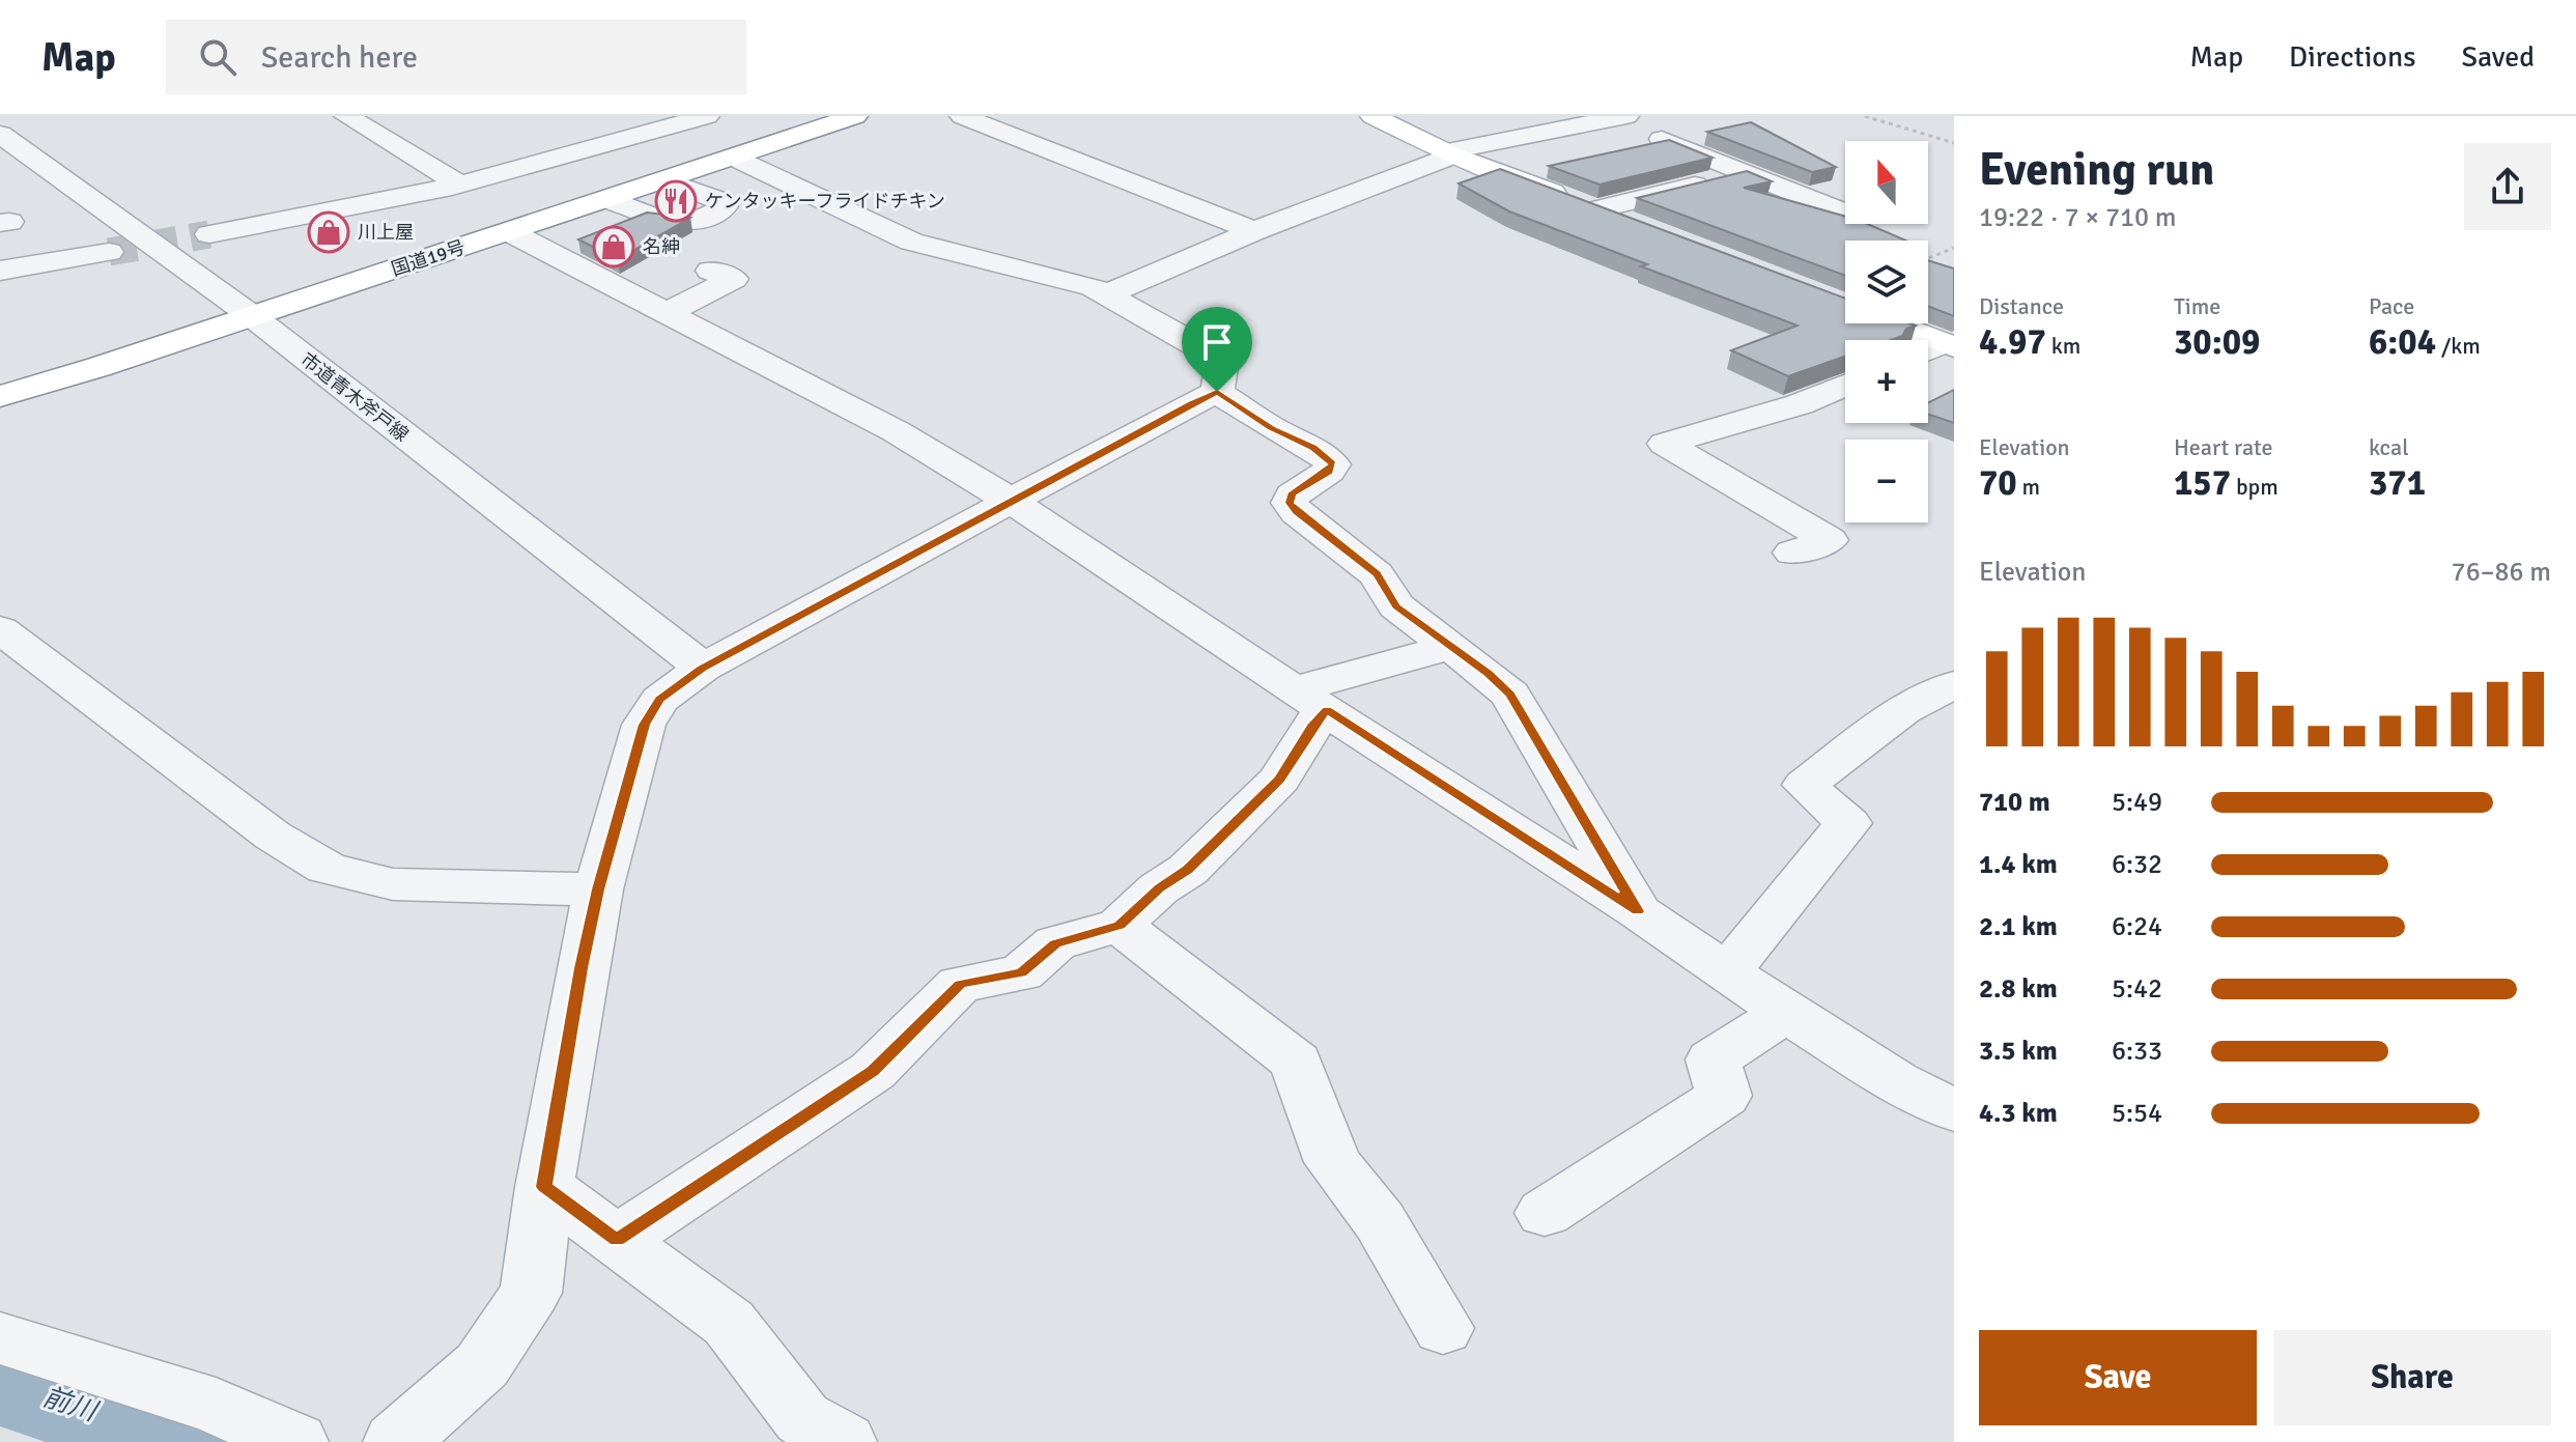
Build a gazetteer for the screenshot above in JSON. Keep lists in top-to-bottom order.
{
  "streets": {
    "main road": ["国道19号"],
    "street": ["市道青木斧戸線"]
  },
  "crossings": [
    ["国道19号", "市道青木斧戸線"]
  ],
  "water": ["前川"],
  "places": {
    "restaurant": ["ケンタッキーフライドチキン"],
    "shop": ["川上屋", "名紳"]
  },
  "north": "top",
  "page": {
    "header": "Map",
    "search": "Search here",
    "nav": ["Map", "Directions", "Saved"],
    "heading": ["Evening run", "19:22 · 7 × 710 m"],
    "map_buttons": ["+", "−"],
    "stats": [
      ["Distance", "4.97 km"],
      ["Time", "30:09"],
      ["Pace", "6:04 /km"],
      ["Elevation", "70 m"],
      ["Heart rate", "157 bpm"],
      ["kcal", "371"]
    ],
    "chart": ["Elevation", "76–86 m"],
    "list": [
      {
        "name": "710 m",
        "note": "5:49"
      },
      {
        "name": "1.4 km",
        "note": "6:32"
      },
      {
        "name": "2.1 km",
        "note": "6:24"
      },
      {
        "name": "2.8 km",
        "note": "5:42"
      },
      {
        "name": "3.5 km",
        "note": "6:33"
      },
      {
        "name": "4.3 km",
        "note": "5:54"
      }
    ],
    "buttons": ["Save", "Share"]
  }
}
